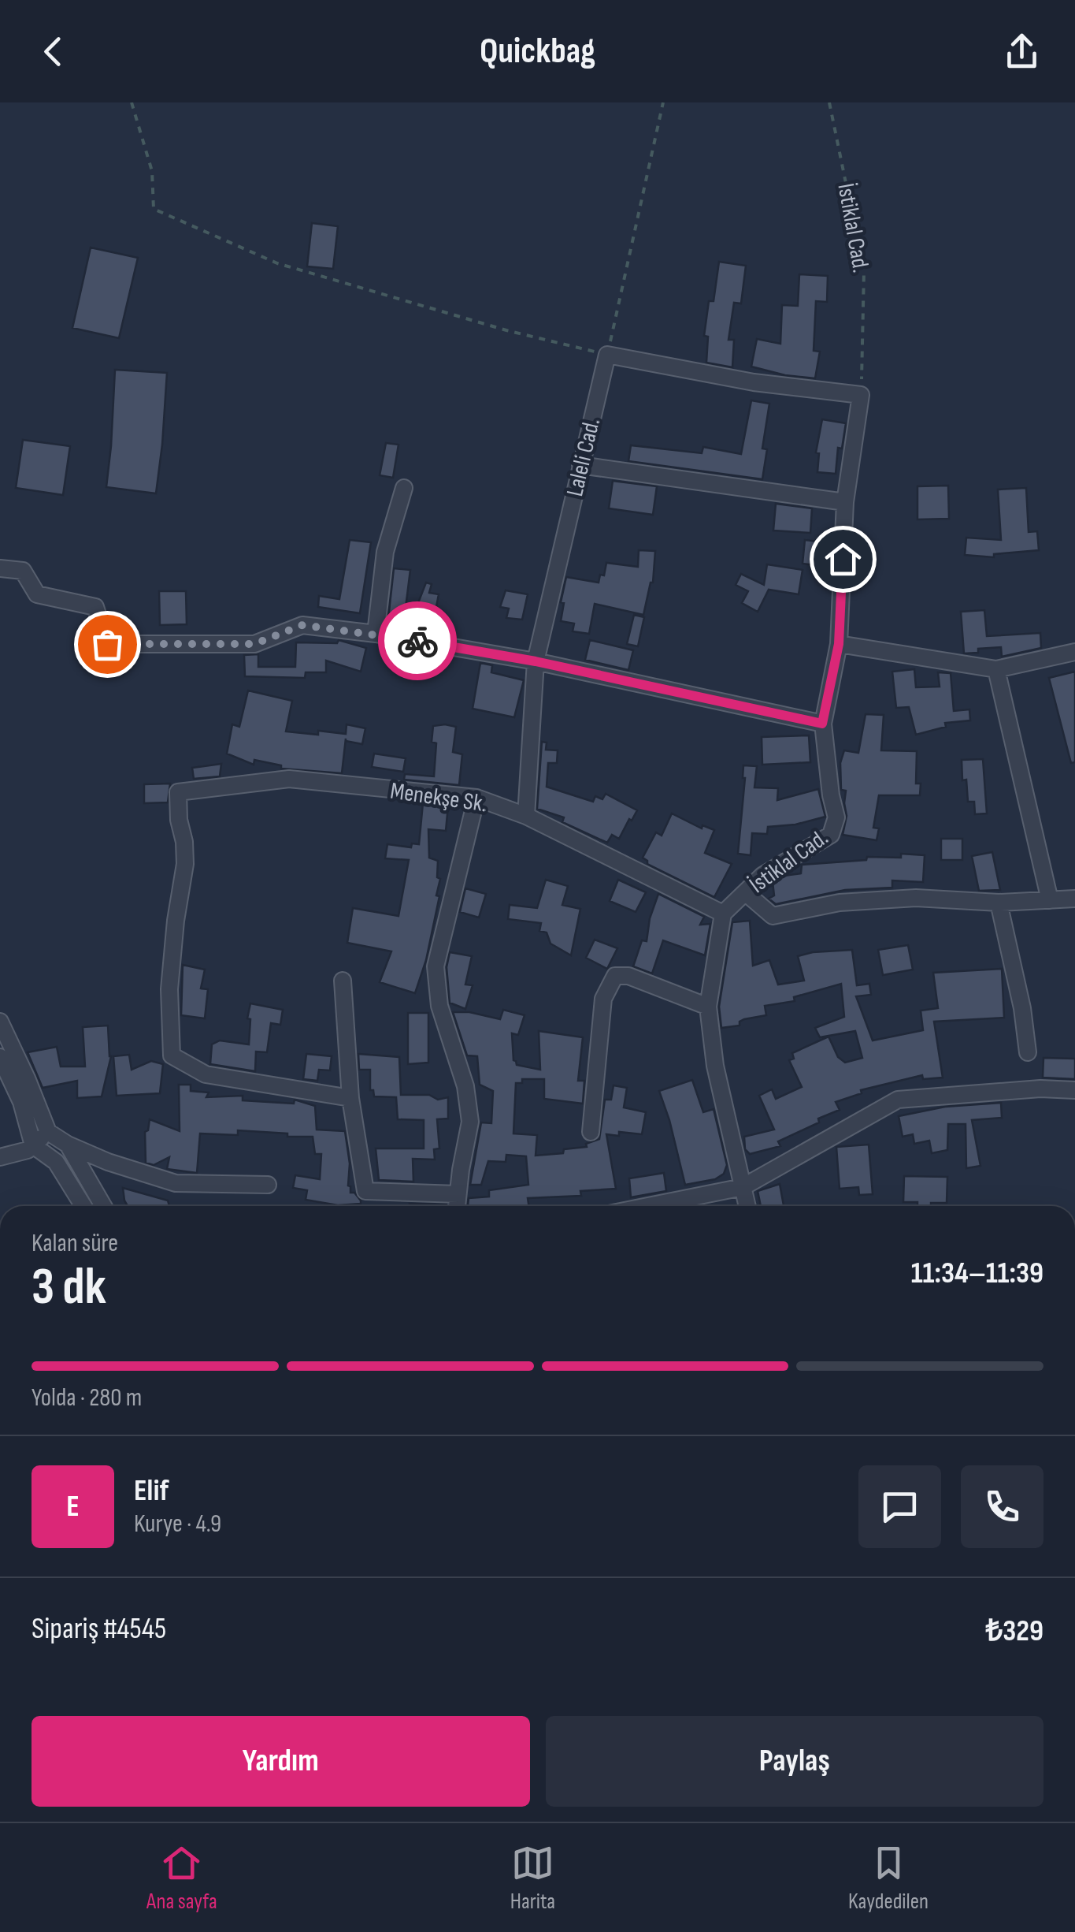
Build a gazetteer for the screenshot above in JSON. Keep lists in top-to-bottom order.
{
  "streets": {
    "street": ["İstiklal Cad.", "Laleli Cad.", "Menekşe Sk."]
  },
  "crossings": [
    ["İstiklal Cad.", "Menekşe Sk."],
    ["Laleli Cad.", "Menekşe Sk."]
  ],
  "page": {
    "header": "Quickbag",
    "heading": ["3 dk", "Kalan süre", "11:34–11:39"],
    "panel": [
      "Elif",
      "Kurye · 4.9",
      "Sipariş #4545",
      "₺329"
    ],
    "bar": "Yolda · 280 m",
    "round": "E",
    "buttons": ["Yardım", "Paylaş"],
    "tabs": ["Ana sayfa", "Harita", "Kaydedilen"]
  }
}
